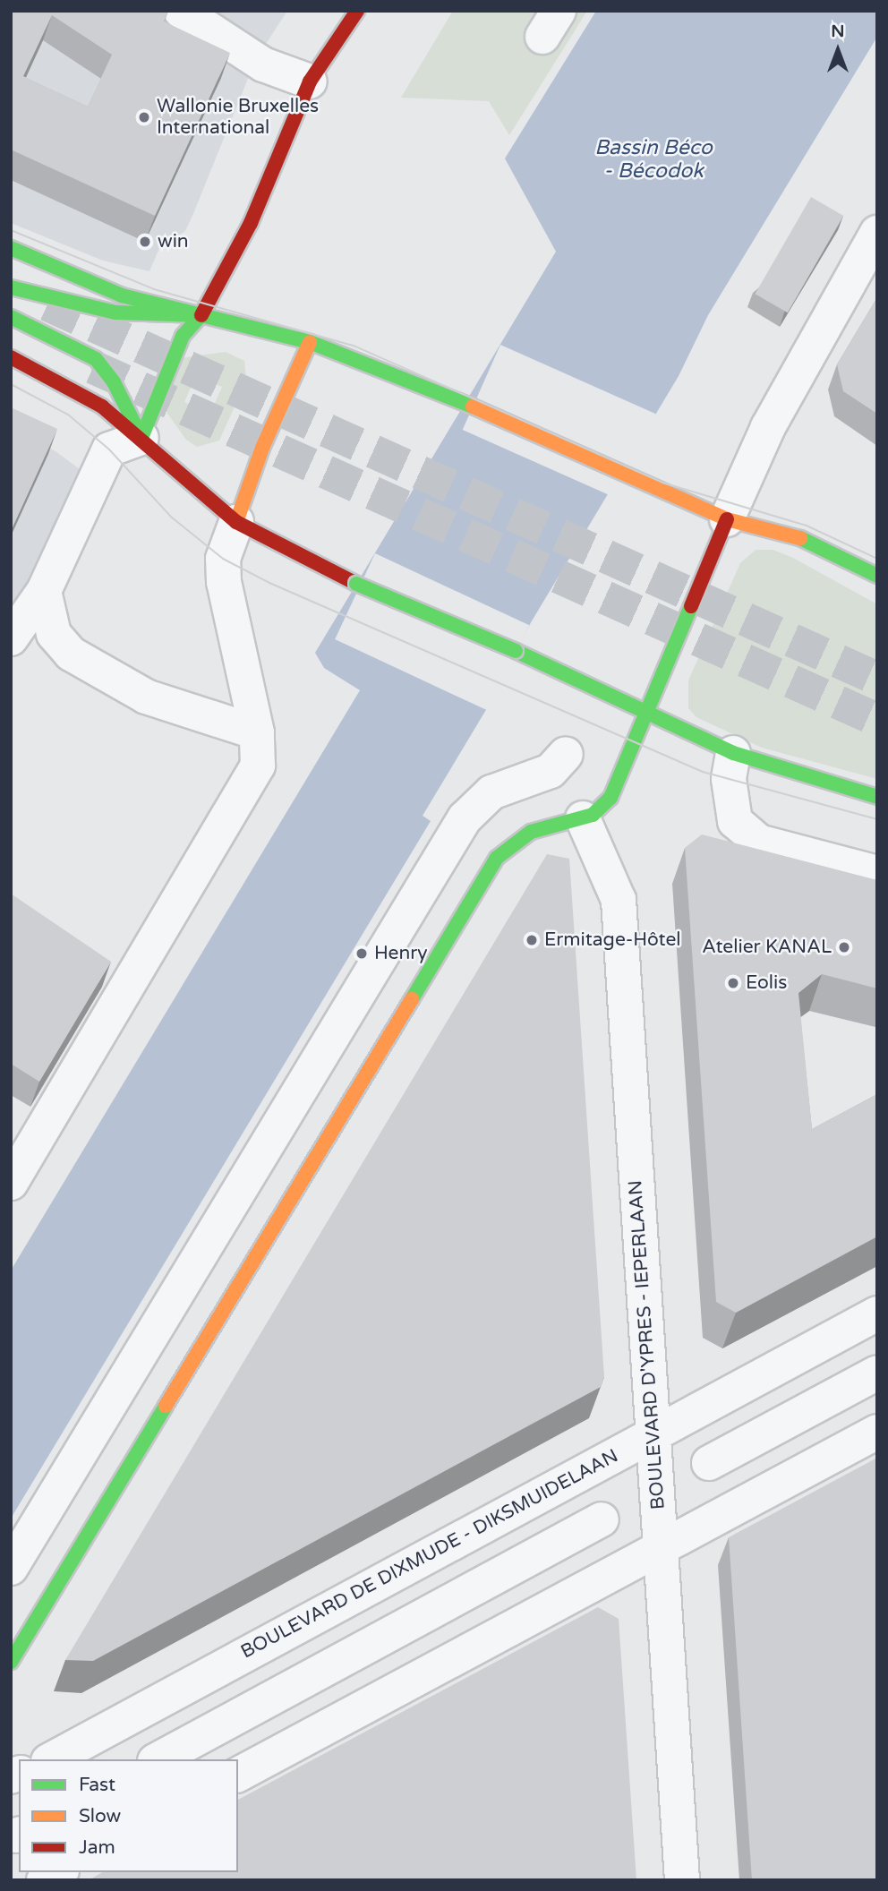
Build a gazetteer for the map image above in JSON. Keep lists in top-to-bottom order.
{
  "streets": {
    "street": ["BOULEVARD D'YPRES - IEPERLAAN", "BOULEVARD DE DIXMUDE - DIKSMUIDELAAN"]
  },
  "crossings": [
    ["BOULEVARD D'YPRES - IEPERLAAN", "BOULEVARD DE DIXMUDE - DIKSMUIDELAAN"]
  ],
  "water": ["Bassin Béco - Bécodok"],
  "places": [
    "Wallonie Bruxelles International",
    "win",
    "Ermitage-Hôtel",
    "Atelier KANAL",
    "Henry",
    "Eolis"
  ],
  "legend": ["Fast", "Slow", "Jam"],
  "north": "top"
}
